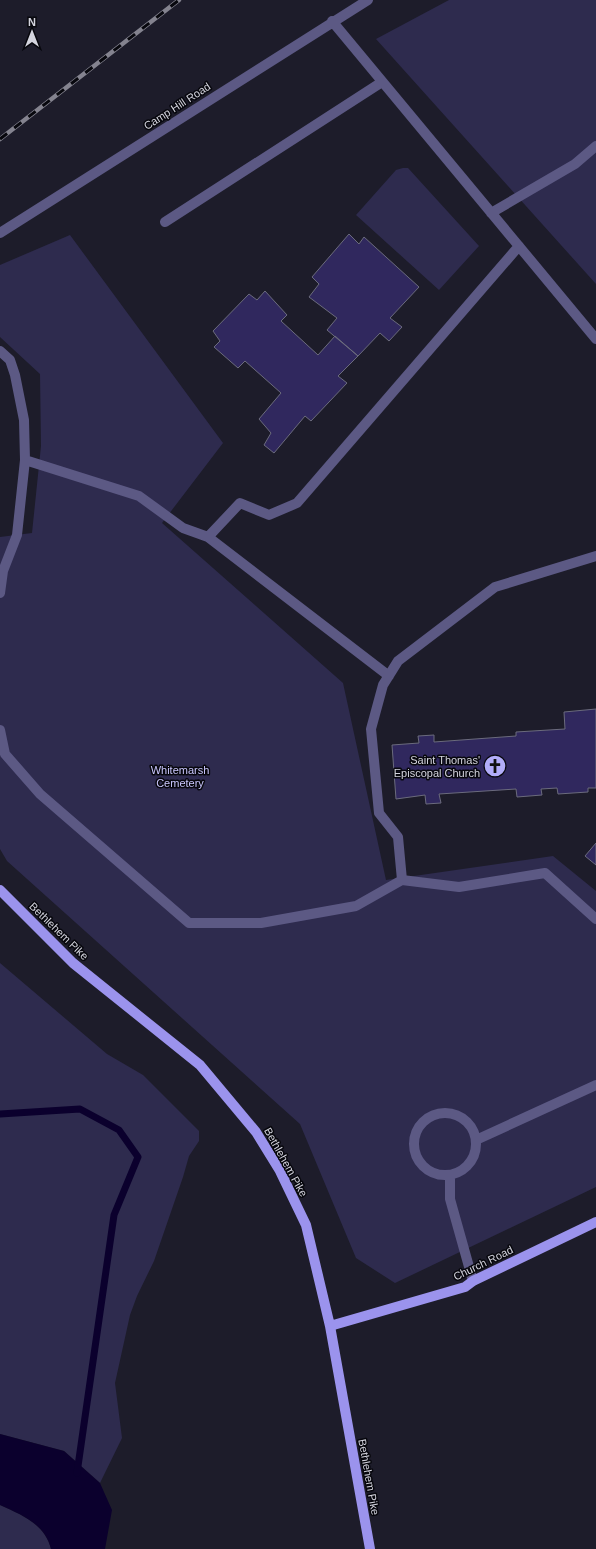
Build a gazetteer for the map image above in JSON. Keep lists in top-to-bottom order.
{
  "streets": {
    "main road": ["Bethlehem Pike", "Church Road"],
    "street": ["Camp Hill Road"]
  },
  "crossings": [
    ["Bethlehem Pike", "Church Road"]
  ],
  "parks": ["Whitemarsh Cemetery"],
  "places": {
    "church": ["Saint Thomas' Episcopal Church"]
  },
  "north": "top"
}
